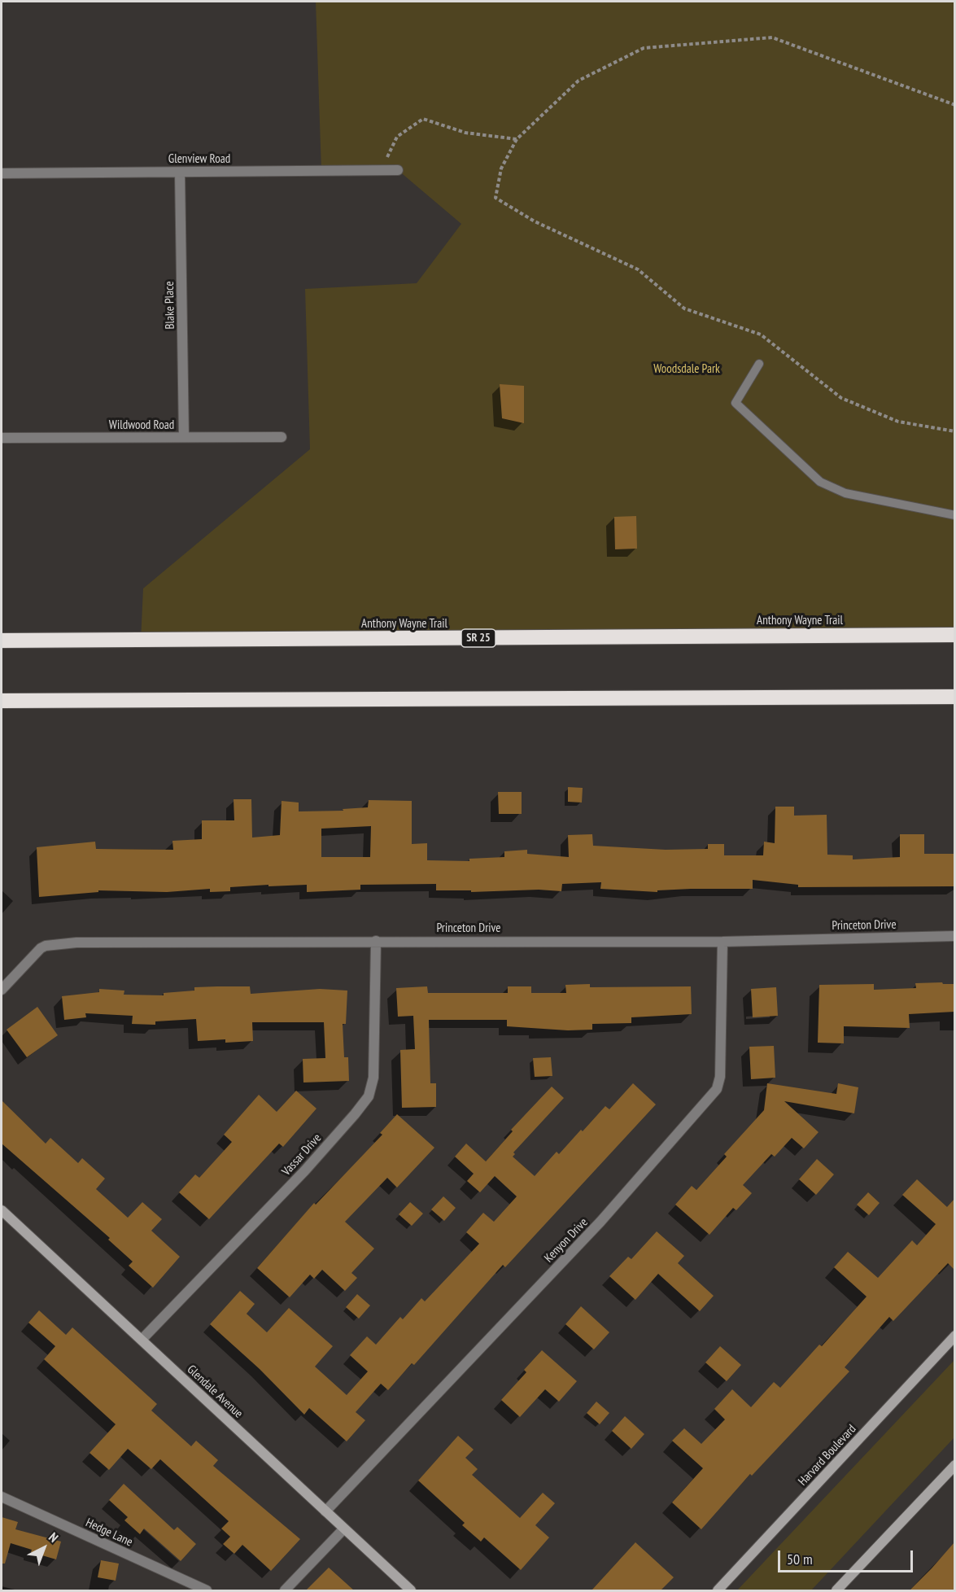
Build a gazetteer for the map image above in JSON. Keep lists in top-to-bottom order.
{
  "streets": {
    "highway": ["Anthony Wayne Trail", "SR 25"],
    "street": [
      "Glenview Road",
      "Blake Place",
      "Wildwood Road",
      "Princeton Drive",
      "Vassar Drive",
      "Kenyon Drive",
      "Glendale Avenue",
      "Harvard Boulevard",
      "Hedge Lane"
    ]
  },
  "crossings": [
    ["Glenview Road", "Blake Place"],
    ["Blake Place", "Wildwood Road"],
    ["Princeton Drive", "Vassar Drive"],
    ["Princeton Drive", "Kenyon Drive"],
    ["Vassar Drive", "Glendale Avenue"],
    ["Kenyon Drive", "Glendale Avenue"]
  ],
  "parks": ["Woodsdale Park"],
  "scale_bar": "50 m",
  "north": "top right"
}
